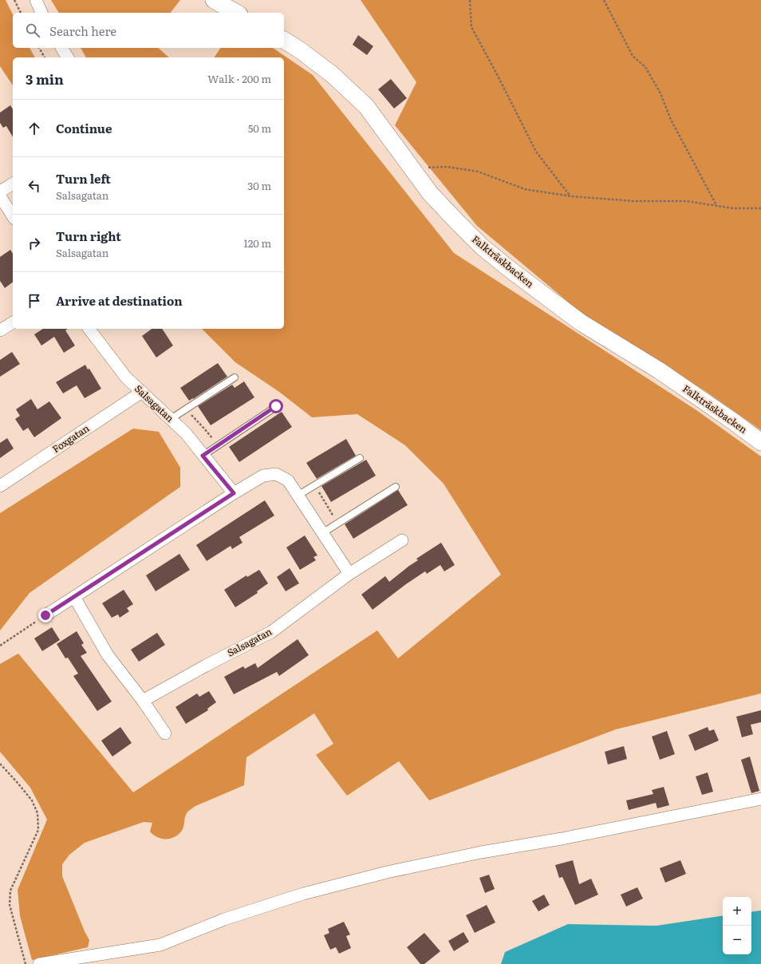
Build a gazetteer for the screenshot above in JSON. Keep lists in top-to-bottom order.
{
  "streets": {
    "street": ["Falkträskbacken", "Salsagatan", "Foxgatan"]
  },
  "crossings": [
    ["Salsagatan", "Foxgatan"]
  ],
  "page": {
    "search": "Search here",
    "heading": ["3 min", "Walk · 200 m"],
    "list": [
      ["Continue", "50 m"],
      ["Turn left", "Salsagatan", "30 m"],
      ["Turn right", "Salsagatan", "120 m"],
      "Arrive at destination"
    ],
    "map_buttons": ["+", "−"]
  }
}
